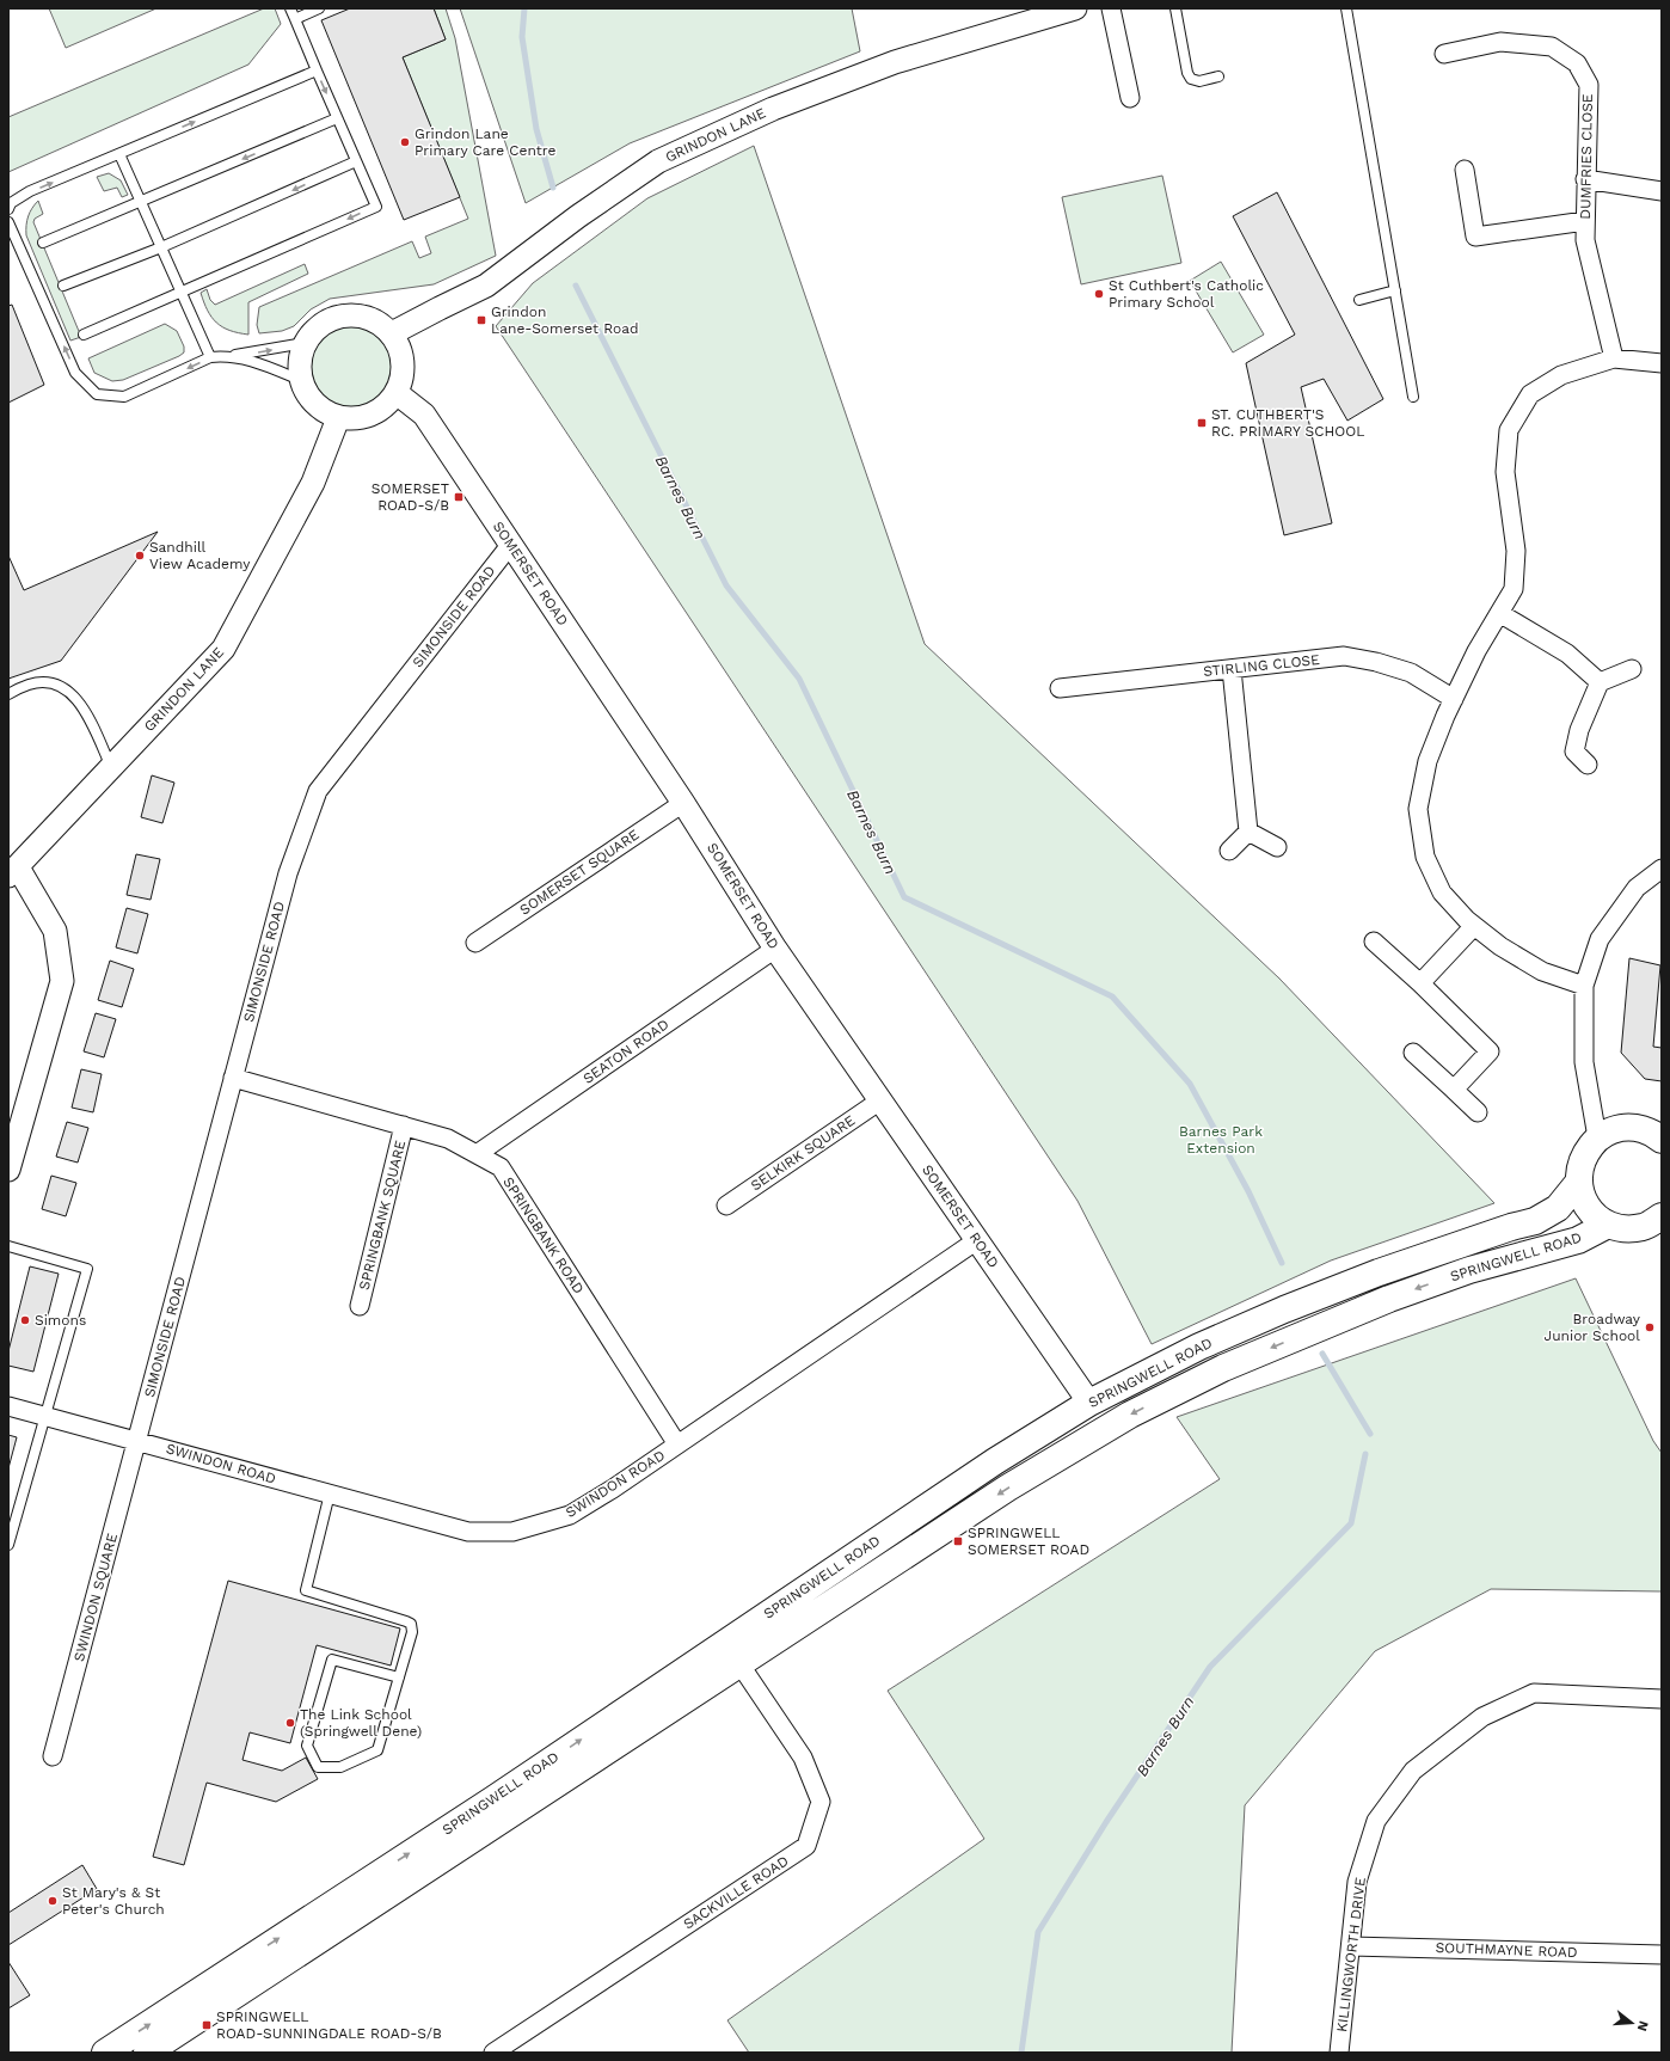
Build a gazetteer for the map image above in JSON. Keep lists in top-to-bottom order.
{
  "streets": {
    "main road": ["SPRINGWELL ROAD"],
    "street": [
      "GRINDON LANE",
      "DUMFRIES CLOSE",
      "SOMERSET ROAD",
      "SIMONSIDE ROAD",
      "STIRLING CLOSE",
      "SOMERSET SQUARE",
      "SEATON ROAD",
      "SELKIRK SQUARE",
      "SPRINGBANK SQUARE",
      "SPRINGBANK ROAD",
      "SWINDON ROAD",
      "SWINDON SQUARE",
      "SACKVILLE ROAD",
      "SOUTHMAYNE ROAD",
      "KILLINGWORTH DRIVE"
    ]
  },
  "crossings": [
    ["GRINDON LANE", "SOMERSET ROAD"],
    ["SOMERSET ROAD", "SIMONSIDE ROAD"],
    ["SOMERSET ROAD", "SOMERSET SQUARE"],
    ["SOMERSET ROAD", "SEATON ROAD"],
    ["SOMERSET ROAD", "SELKIRK SQUARE"],
    ["SOMERSET ROAD", "SPRINGWELL ROAD"],
    ["SOMERSET ROAD", "SWINDON ROAD"],
    ["SIMONSIDE ROAD", "SPRINGBANK ROAD"],
    ["SIMONSIDE ROAD", "SWINDON ROAD"],
    ["SIMONSIDE ROAD", "SWINDON SQUARE"],
    ["SEATON ROAD", "SPRINGBANK ROAD"],
    ["SPRINGBANK SQUARE", "SPRINGBANK ROAD"],
    ["SPRINGBANK ROAD", "SWINDON ROAD"],
    ["SPRINGWELL ROAD", "SACKVILLE ROAD"],
    ["SWINDON ROAD", "SWINDON SQUARE"],
    ["SOUTHMAYNE ROAD", "KILLINGWORTH DRIVE"]
  ],
  "water": ["Barnes Burn"],
  "parks": ["Barnes Park Extension"],
  "places": {
    "other": [
      "Grindon Lane Primary Care Centre",
      "St Cuthbert's Catholic Primary School",
      "Sandhill View Academy",
      "Simons",
      "Broadway Junior School",
      "The Link School (Springwell Dene)",
      "St Mary's & St Peter's Church"
    ],
    "transit": [
      "Grindon Lane-Somerset Road",
      "ST. CUTHBERT'S RC. PRIMARY SCHOOL",
      "SOMERSET ROAD-S/B",
      "SPRINGWELL SOMERSET ROAD",
      "SPRINGWELL ROAD-SUNNINGDALE ROAD-S/B"
    ]
  },
  "north": "right"
}
